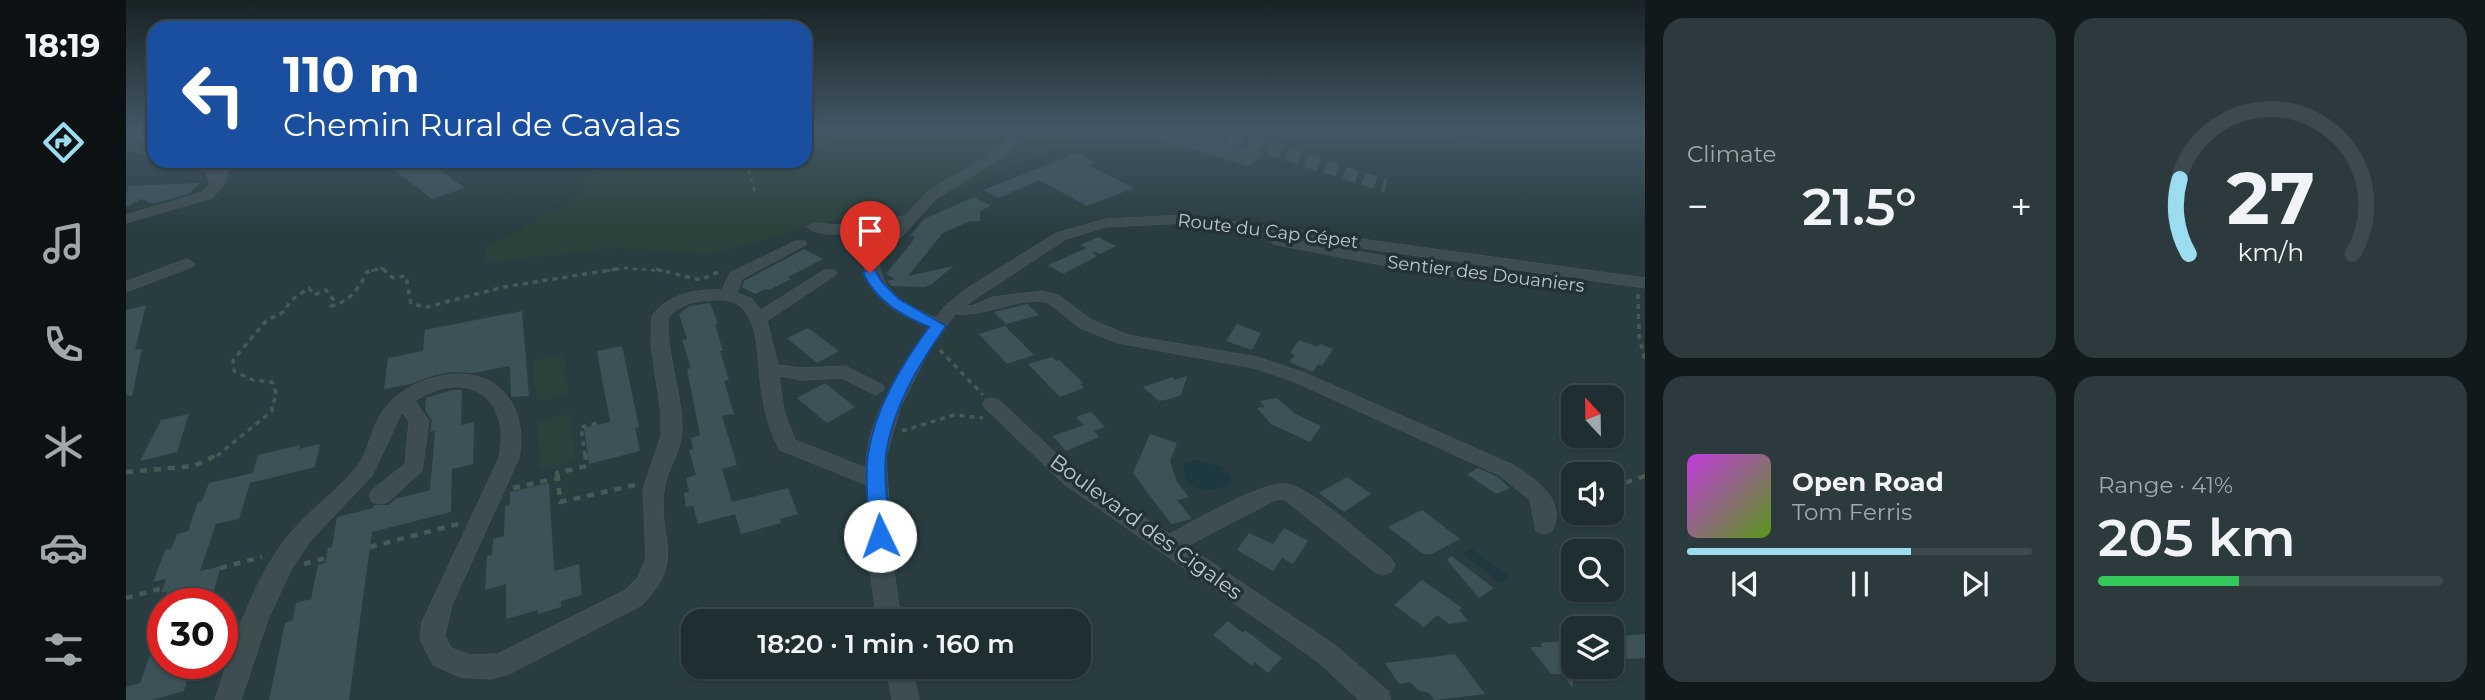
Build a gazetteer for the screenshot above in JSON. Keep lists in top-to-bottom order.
{
  "streets": {
    "street": ["Route du Cap Cépet", "Sentier des Douaniers", "Boulevard des Cigales"]
  },
  "crossings": [
    ["Route du Cap Cépet", "Sentier des Douaniers"]
  ],
  "north": "top",
  "page": {
    "tabs": "18:19",
    "tile": [
      "Climate",
      ["Range · 41%", "205 km"]
    ],
    "turn": ["110 m", "Chemin Rural de Cavalas"],
    "heat": ["−", "21.5°", "+"],
    "song": ["Open Road", "Tom Ferris"],
    "limit": "30",
    "trip": "18:20 · 1 min · 160 m",
    "gauge": ["27", "km/h"]
  }
}
